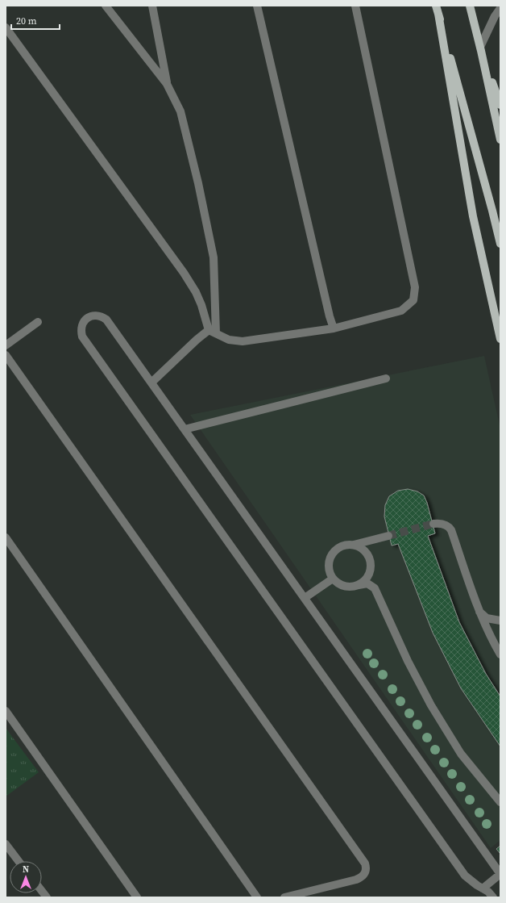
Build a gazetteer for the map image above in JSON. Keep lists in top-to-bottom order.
{
  "scale_bar": "20 m",
  "north": "top"
}
